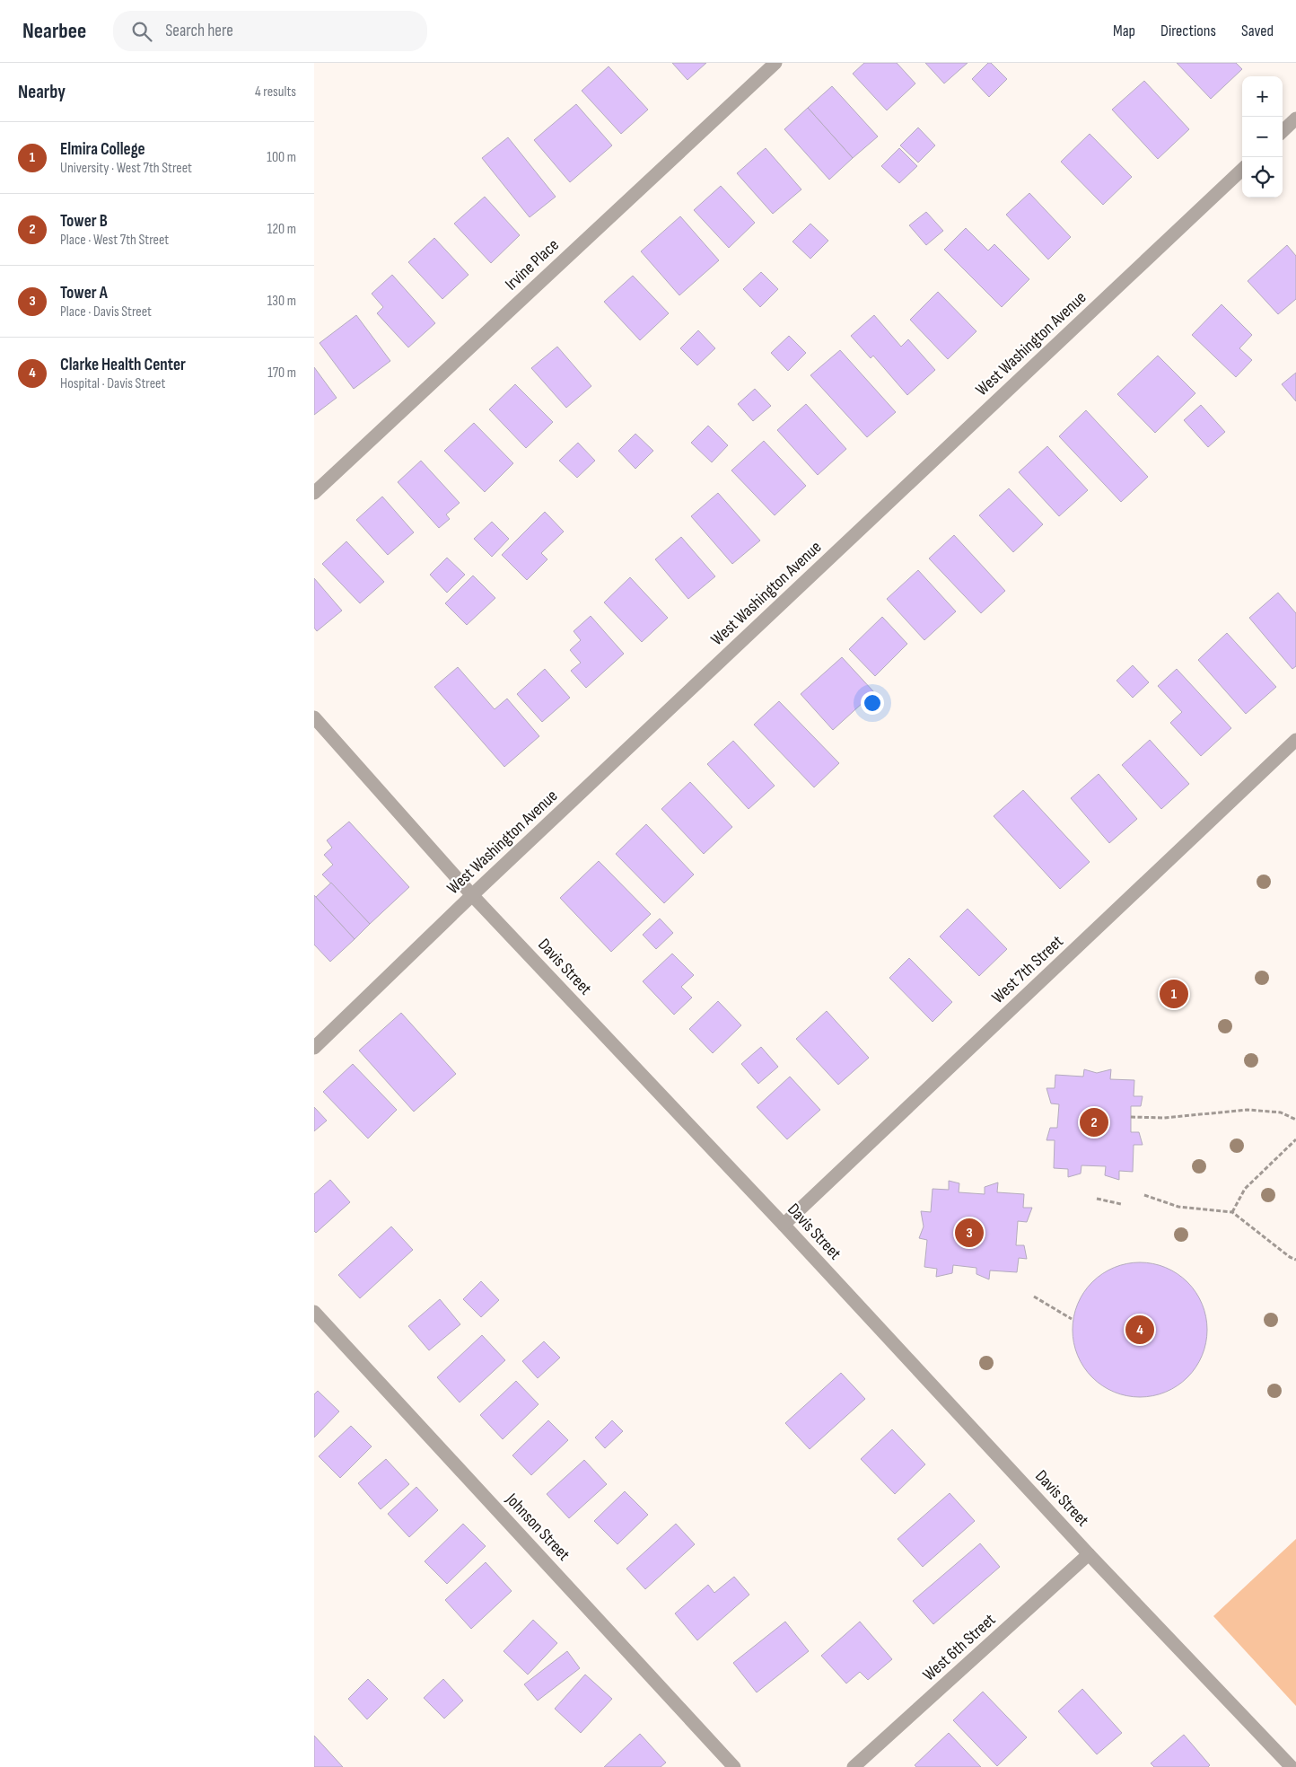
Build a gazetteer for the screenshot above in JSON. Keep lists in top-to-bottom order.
{
  "streets": {
    "street": [
      "Irvine Place",
      "West Washington Avenue",
      "Davis Street",
      "West 7th Street",
      "Johnson Street",
      "West 6th Street"
    ]
  },
  "crossings": [
    ["West Washington Avenue", "Davis Street"],
    ["Davis Street", "West 7th Street"],
    ["Davis Street", "West 6th Street"]
  ],
  "page": {
    "header": "Nearbee",
    "search": "Search here",
    "nav": ["Map", "Directions", "Saved"],
    "heading": ["Nearby", "4 results"],
    "map_buttons": ["+", "−"],
    "list": [
      {
        "mark": "1",
        "name": "Elmira College",
        "note": "University · West 7th Street",
        "value": "100 m"
      },
      {
        "mark": "2",
        "name": "Tower B",
        "note": "Place · West 7th Street",
        "value": "120 m"
      },
      {
        "mark": "3",
        "name": "Tower A",
        "note": "Place · Davis Street",
        "value": "130 m"
      },
      {
        "mark": "4",
        "name": "Clarke Health Center",
        "note": "Hospital · Davis Street",
        "value": "170 m"
      }
    ],
    "pins": [
      "1",
      "2",
      "3",
      "4"
    ]
  }
}
